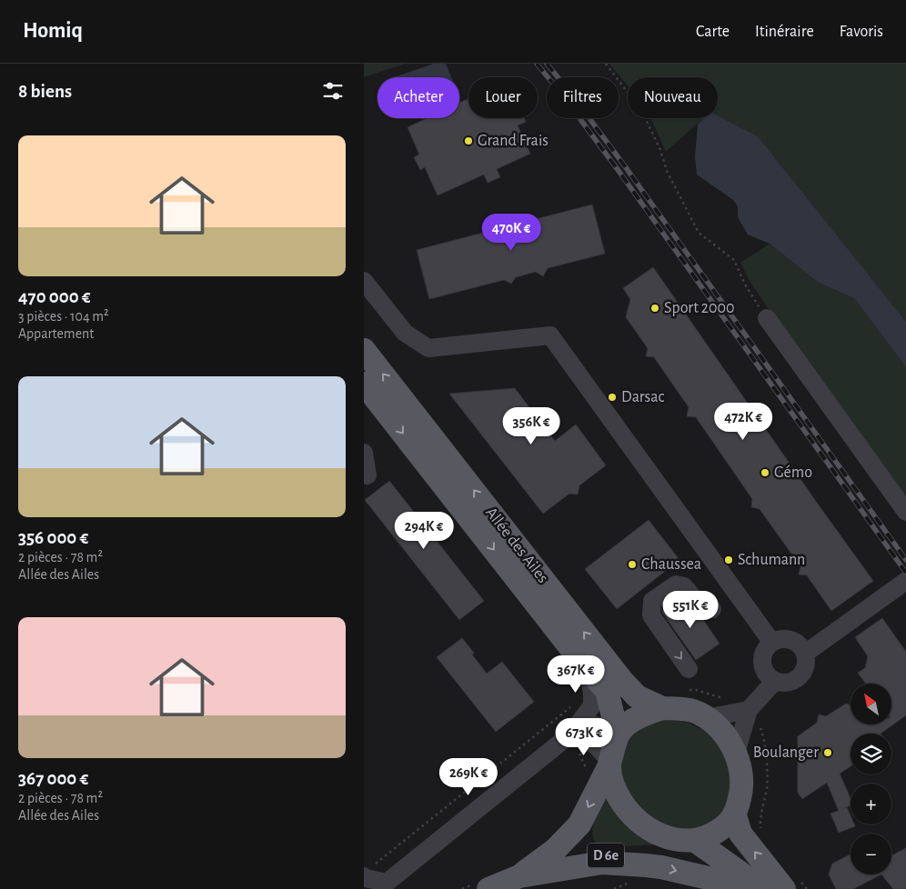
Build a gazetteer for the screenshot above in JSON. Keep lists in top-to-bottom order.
{
  "streets": {
    "main road": ["Allée des Ailes", "D 6e"]
  },
  "crossings": [
    ["Allée des Ailes", "D 6e"]
  ],
  "places": [
    "Grand Frais",
    "Sport 2000",
    "Darsac",
    "Gémo",
    "Schumann",
    "Chaussea",
    "Boulanger"
  ],
  "north": "top left",
  "page": {
    "header": "Homiq",
    "nav": ["Carte", "Itinéraire", "Favoris"],
    "heading": "8 biens",
    "chip": [
      "Acheter",
      "Louer",
      "Filtres",
      "Nouveau"
    ],
    "list": [
      {
        "name": "470 000 €",
        "note": "3 pièces · 104 m² · Appartement"
      },
      {
        "name": "356 000 €",
        "note": "2 pièces · 78 m² · Allée des Ailes"
      },
      {
        "name": "367 000 €",
        "note": "2 pièces · 78 m² · Allée des Ailes"
      }
    ],
    "price": [
      "470K €",
      "472K €",
      "356K €",
      "294K €",
      "551K €",
      "367K €",
      "673K €",
      "269K €"
    ],
    "map_buttons": ["+", "−"]
  }
}
